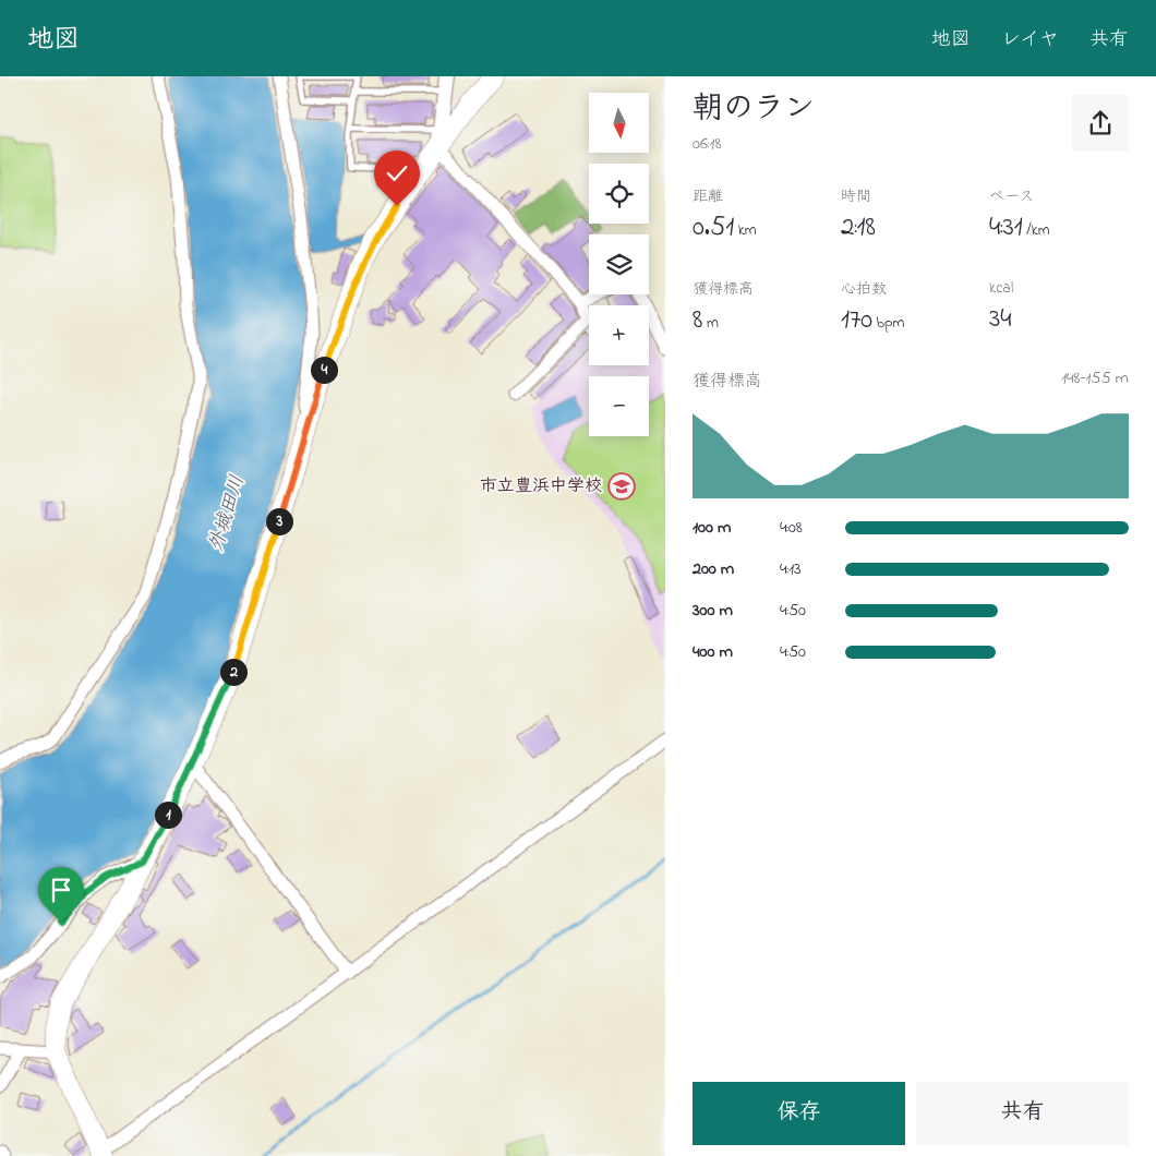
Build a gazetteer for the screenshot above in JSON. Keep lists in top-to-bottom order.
{
  "water": ["外城田川"],
  "places": {
    "school or university": ["市立豊浜中学校"]
  },
  "north": "bottom",
  "page": {
    "header": "地図",
    "nav": ["地図", "レイヤ", "共有"],
    "heading": ["朝のラン", "06:18"],
    "map_buttons": ["+", "−"],
    "stats": [
      ["距離", "0.51 km"],
      ["時間", "2:18"],
      ["ペース", "4:31 /km"],
      ["獲得標高", "8 m"],
      ["心拍数", "170 bpm"],
      ["kcal", "34"]
    ],
    "chart": ["獲得標高", "148–155 m"],
    "pins": [
      "4",
      "3",
      "2",
      "1"
    ],
    "list": [
      {
        "name": "100 m",
        "note": "4:08"
      },
      {
        "name": "200 m",
        "note": "4:13"
      },
      {
        "name": "300 m",
        "note": "4:50"
      },
      {
        "name": "400 m",
        "note": "4:50"
      }
    ],
    "buttons": ["保存", "共有"]
  }
}
